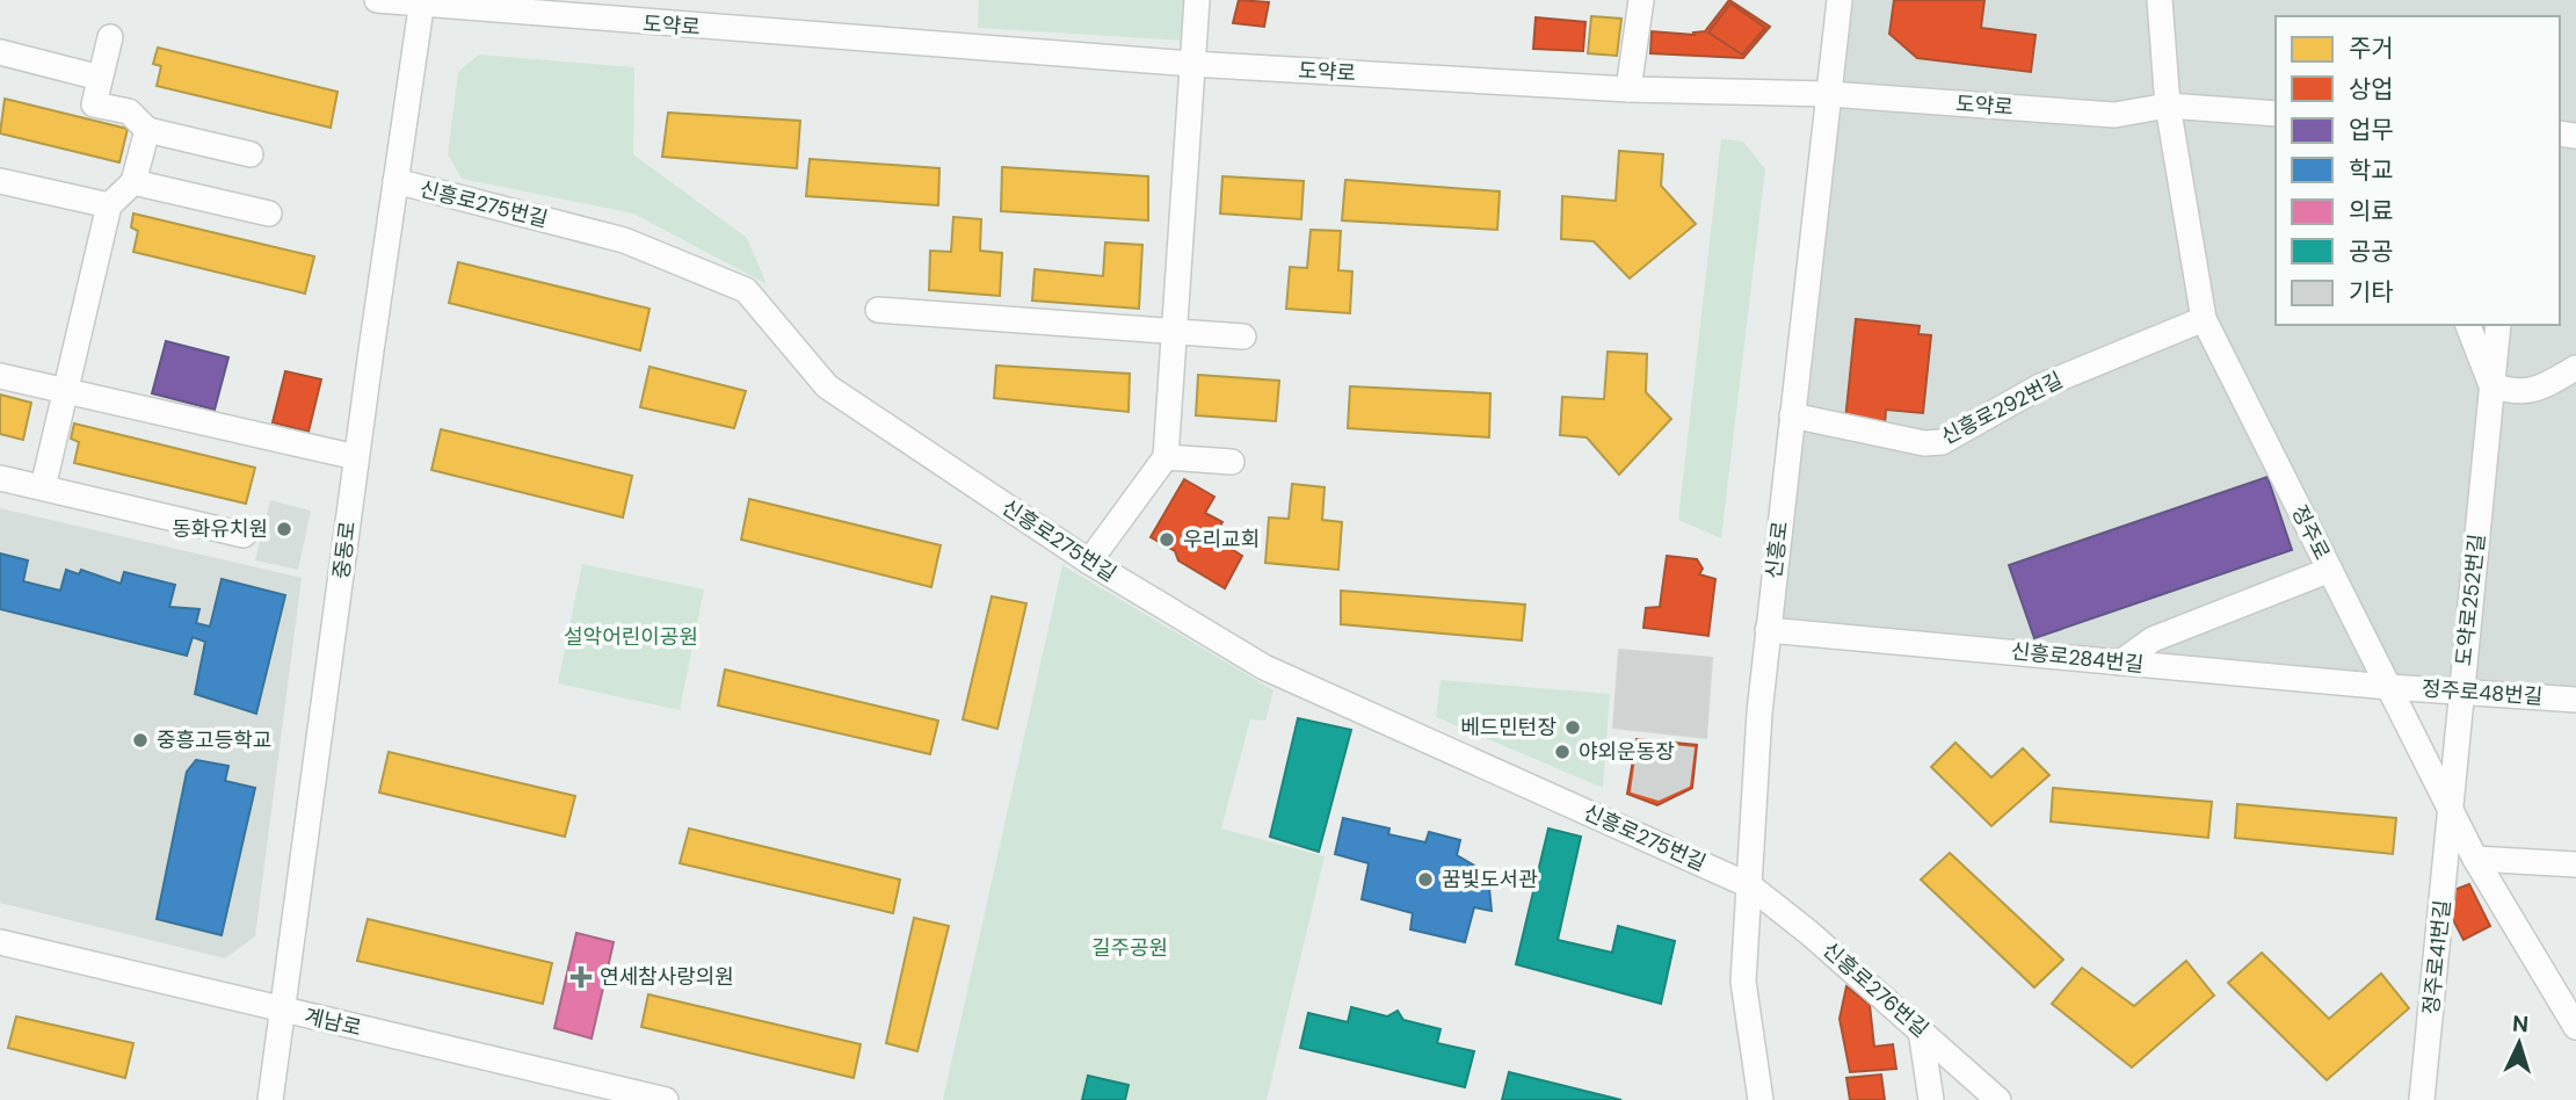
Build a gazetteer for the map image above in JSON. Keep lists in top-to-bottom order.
{
  "streets": {
    "street": [
      "도약로",
      "신흥로275번길",
      "신흥로292번길",
      "정주로",
      "중동로",
      "신흥로",
      "도약로252번길",
      "신흥로284번길",
      "정주로48번길",
      "정주로41번길",
      "신흥로276번길",
      "계남로"
    ]
  },
  "crossings": [
    ["도약로", "정주로"],
    ["도약로", "중동로"],
    ["도약로", "신흥로"],
    ["신흥로275번길", "중동로"],
    ["신흥로275번길", "신흥로"],
    ["신흥로275번길", "신흥로276번길"],
    ["신흥로292번길", "정주로"],
    ["신흥로292번길", "신흥로"],
    ["정주로", "도약로252번길"],
    ["정주로", "신흥로284번길"],
    ["정주로", "정주로48번길"],
    ["정주로", "정주로41번길"],
    ["중동로", "계남로"],
    ["신흥로", "신흥로284번길"],
    ["신흥로", "신흥로276번길"],
    ["도약로252번길", "정주로48번길"],
    ["도약로252번길", "정주로41번길"],
    ["신흥로284번길", "정주로48번길"]
  ],
  "parks": ["설악어린이공원", "길주공원"],
  "places": {
    "other": [
      "동화유치원",
      "우리교회",
      "베드민턴장",
      "중흥고등학교",
      "야외운동장",
      "꿈빛도서관"
    ],
    "health": ["연세참사랑의원"]
  },
  "legend": [
    "주거",
    "상업",
    "업무",
    "학교",
    "의료",
    "공공",
    "기타"
  ],
  "north": "top"
}
